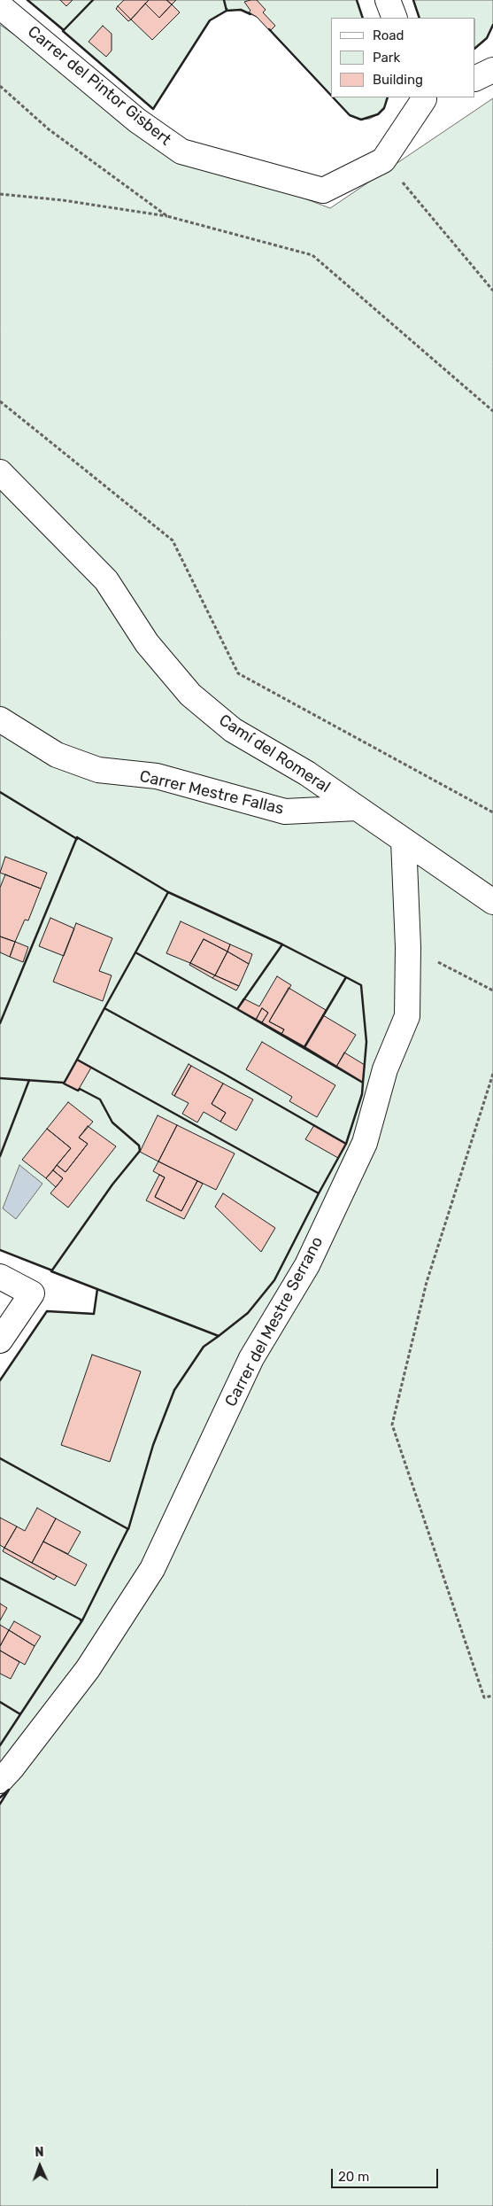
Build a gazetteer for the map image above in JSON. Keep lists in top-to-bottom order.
{
  "streets": {
    "street": [
      "Carrer del Pintor Gisbert",
      "Camí del Romeral",
      "Carrer Mestre Fallas",
      "Carrer del Mestre Serrano"
    ]
  },
  "crossings": [
    ["Camí del Romeral", "Carrer Mestre Fallas"],
    ["Camí del Romeral", "Carrer del Mestre Serrano"]
  ],
  "legend": ["Road", "Park", "Building"],
  "scale_bar": "20 m",
  "north": "top"
}
